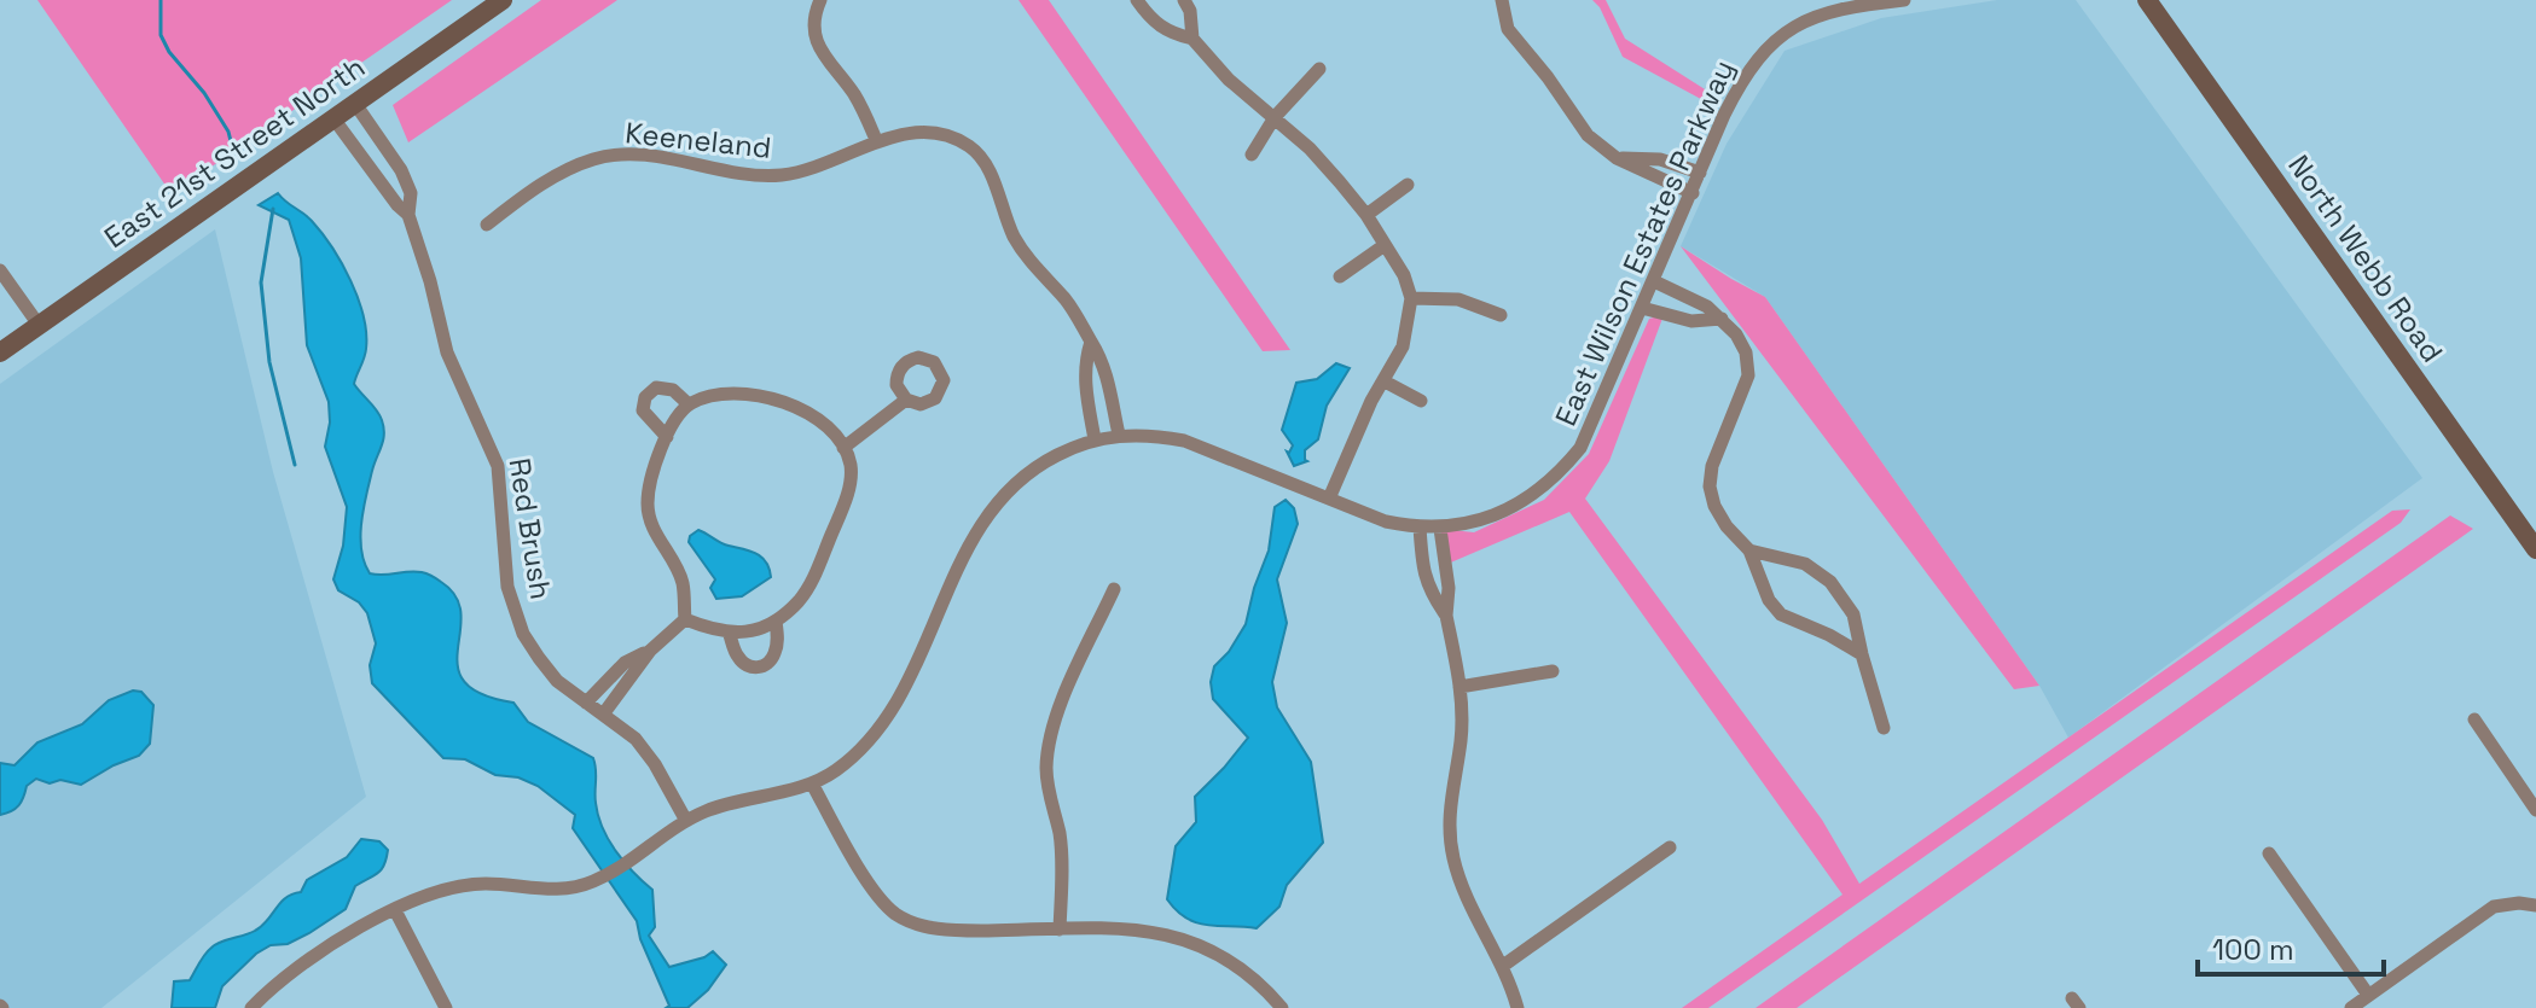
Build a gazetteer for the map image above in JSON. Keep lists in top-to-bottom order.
{
  "streets": {
    "main road": ["East 21st Street North", "North Webb Road"],
    "street": ["Keeneland", "East Wilson Estates Parkway", "Red Brush"]
  },
  "crossings": [
    ["Keeneland", "East Wilson Estates Parkway"],
    ["East 21st Street North", "Red Brush"],
    ["East Wilson Estates Parkway", "Red Brush"]
  ],
  "scale_bar": "100 m"
}
